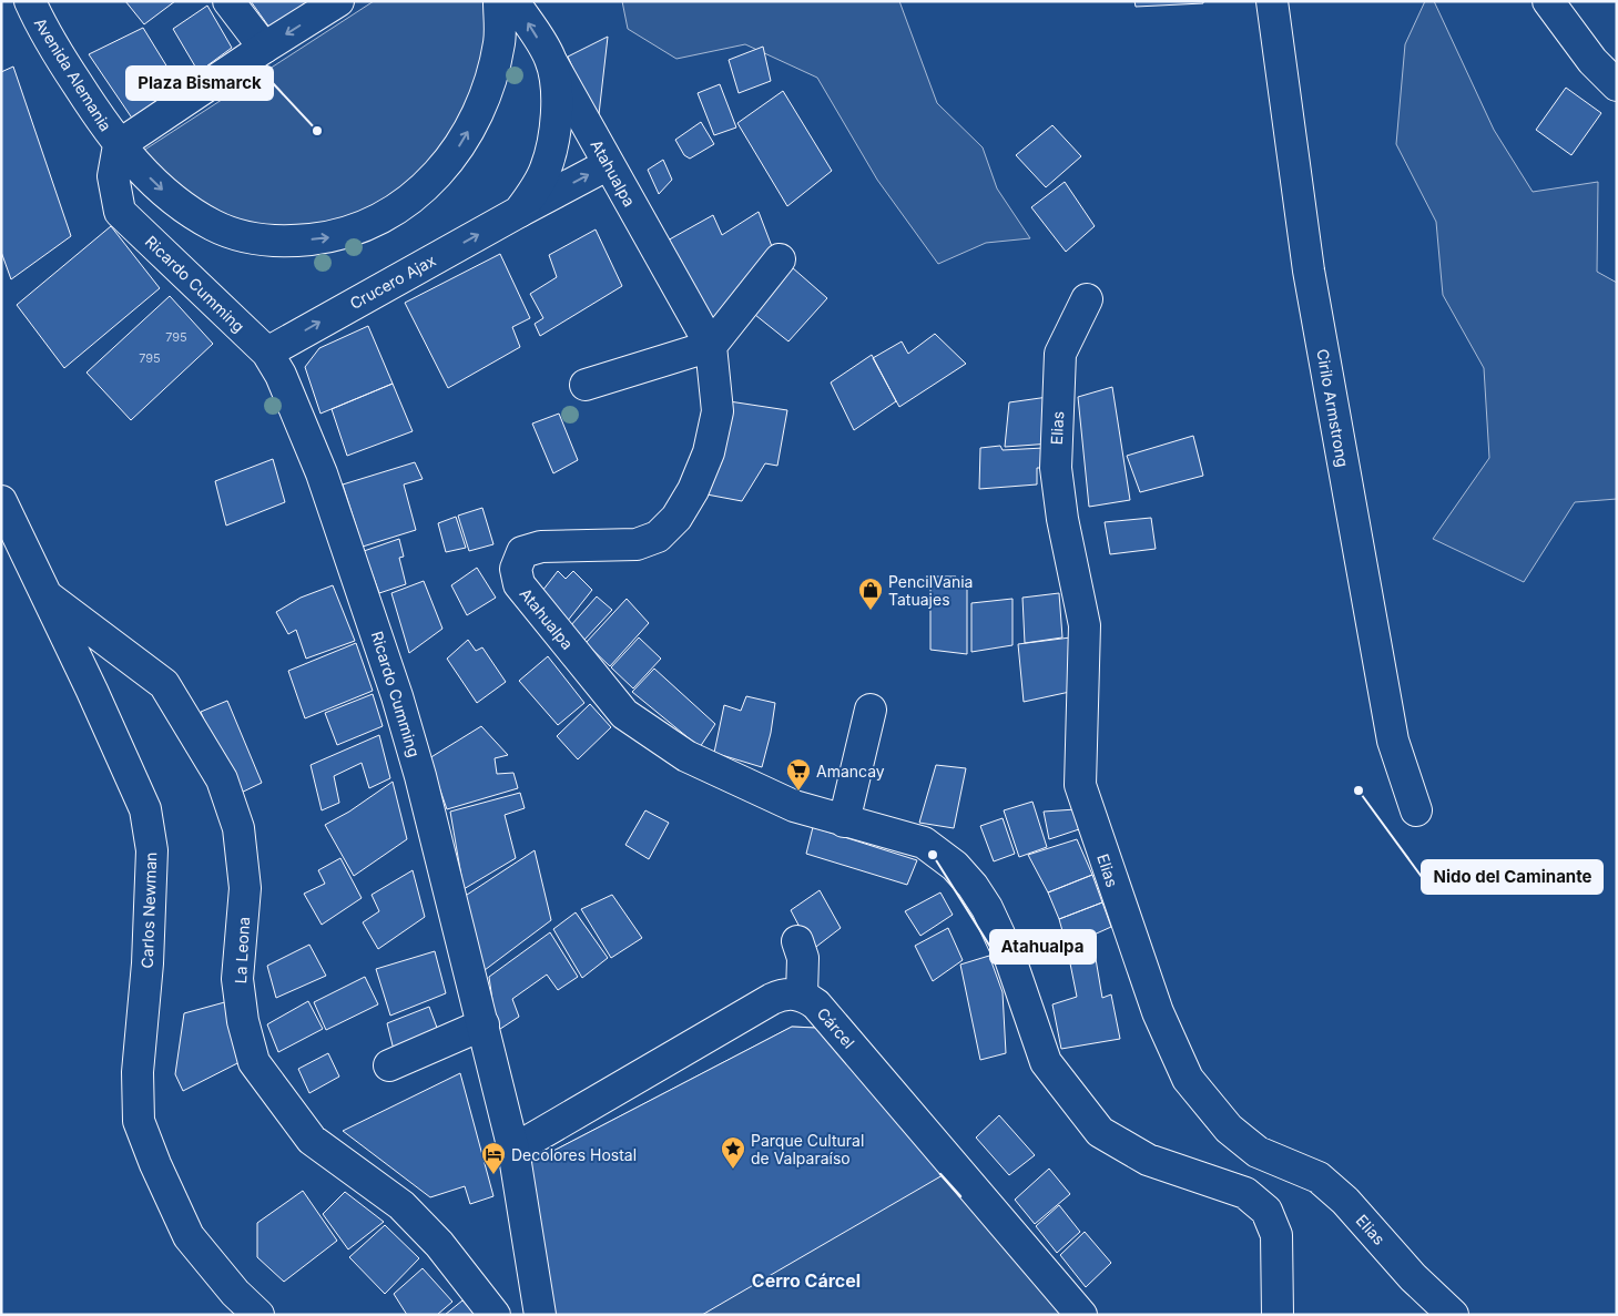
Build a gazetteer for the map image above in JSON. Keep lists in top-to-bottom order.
{
  "streets": {
    "street": [
      "Avenida Alemania",
      "Atahualpa",
      "Crucero Ajax",
      "Ricardo Cumming",
      "Cirilo Armstrong",
      "Elias",
      "Carlos Newman",
      "La Leona",
      "Cárcel"
    ]
  },
  "crossings": [
    ["Avenida Alemania", "Ricardo Cumming"],
    ["Atahualpa", "Crucero Ajax"],
    ["Crucero Ajax", "Ricardo Cumming"],
    ["Carlos Newman", "La Leona"]
  ],
  "districts": ["Cerro Cárcel"],
  "places": {
    "other": ["Plaza Bismarck", "Nido del Caminante", "Atahualpa"],
    "shop": ["PencilVania Tatuajes"],
    "supermarket": ["Amancay"],
    "place": ["Parque Cultural de Valparaíso"],
    "hotel": ["Decolores Hostal"]
  },
  "house_numbers": ["795", "795"]
}
